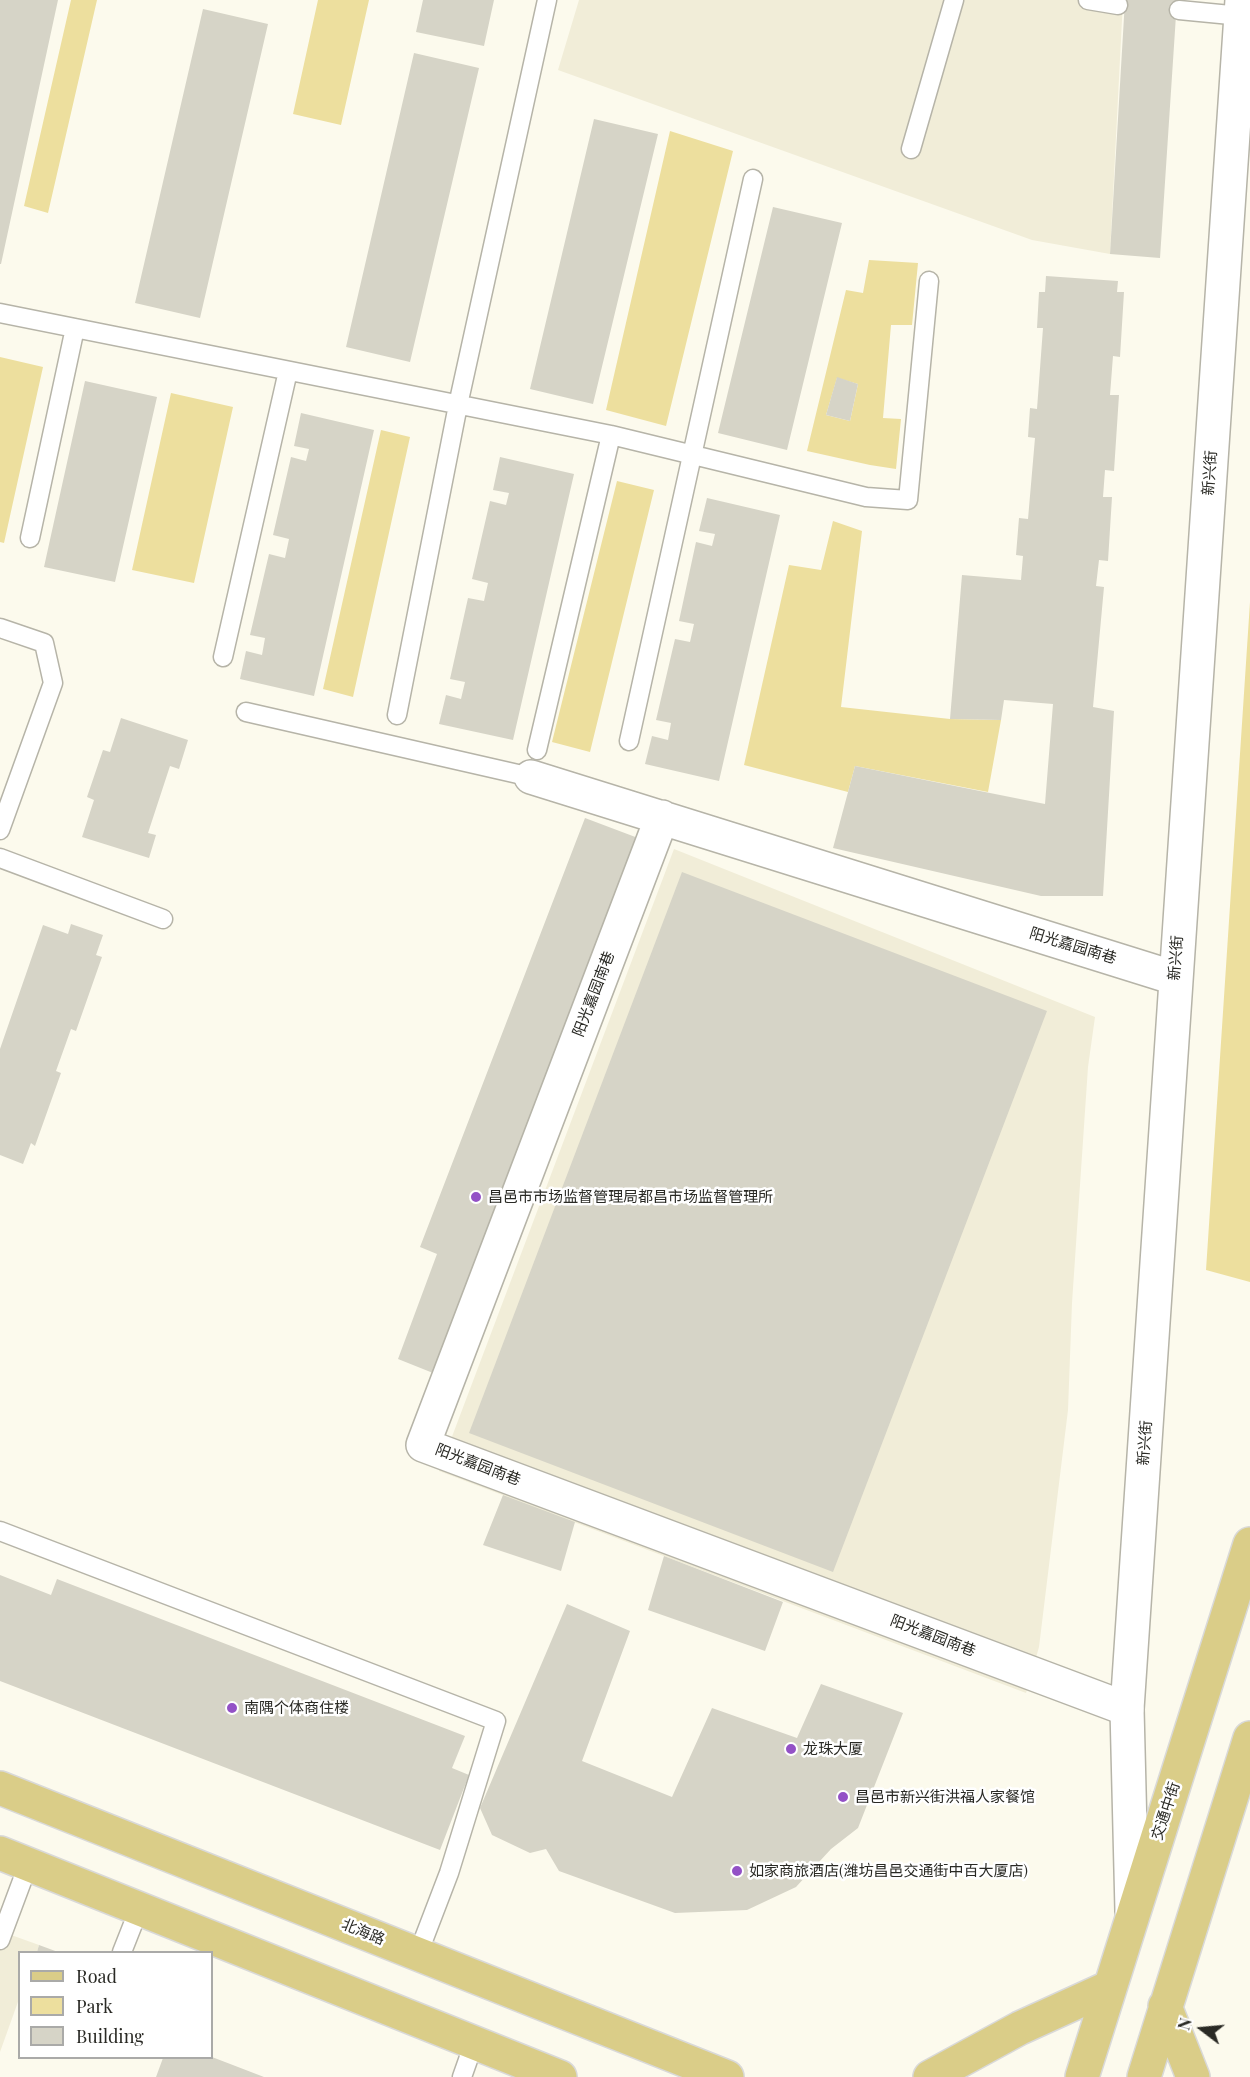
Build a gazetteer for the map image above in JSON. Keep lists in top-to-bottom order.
{
  "streets": {
    "main road": ["交通中街", "北海路"],
    "street": ["新兴街", "阳光嘉园南巷"]
  },
  "crossings": [
    ["新兴街", "阳光嘉园南巷"],
    ["新兴街", "交通中街"]
  ],
  "places": [
    "昌邑市市场监督管理局都昌市场监督管理所",
    "南隅个体商住楼",
    "龙珠大厦",
    "昌邑市新兴街洪福人家餐馆",
    "如家商旅酒店(潍坊昌邑交通街中百大厦店)"
  ],
  "legend": ["Road", "Park", "Building"],
  "north": "left"
}
